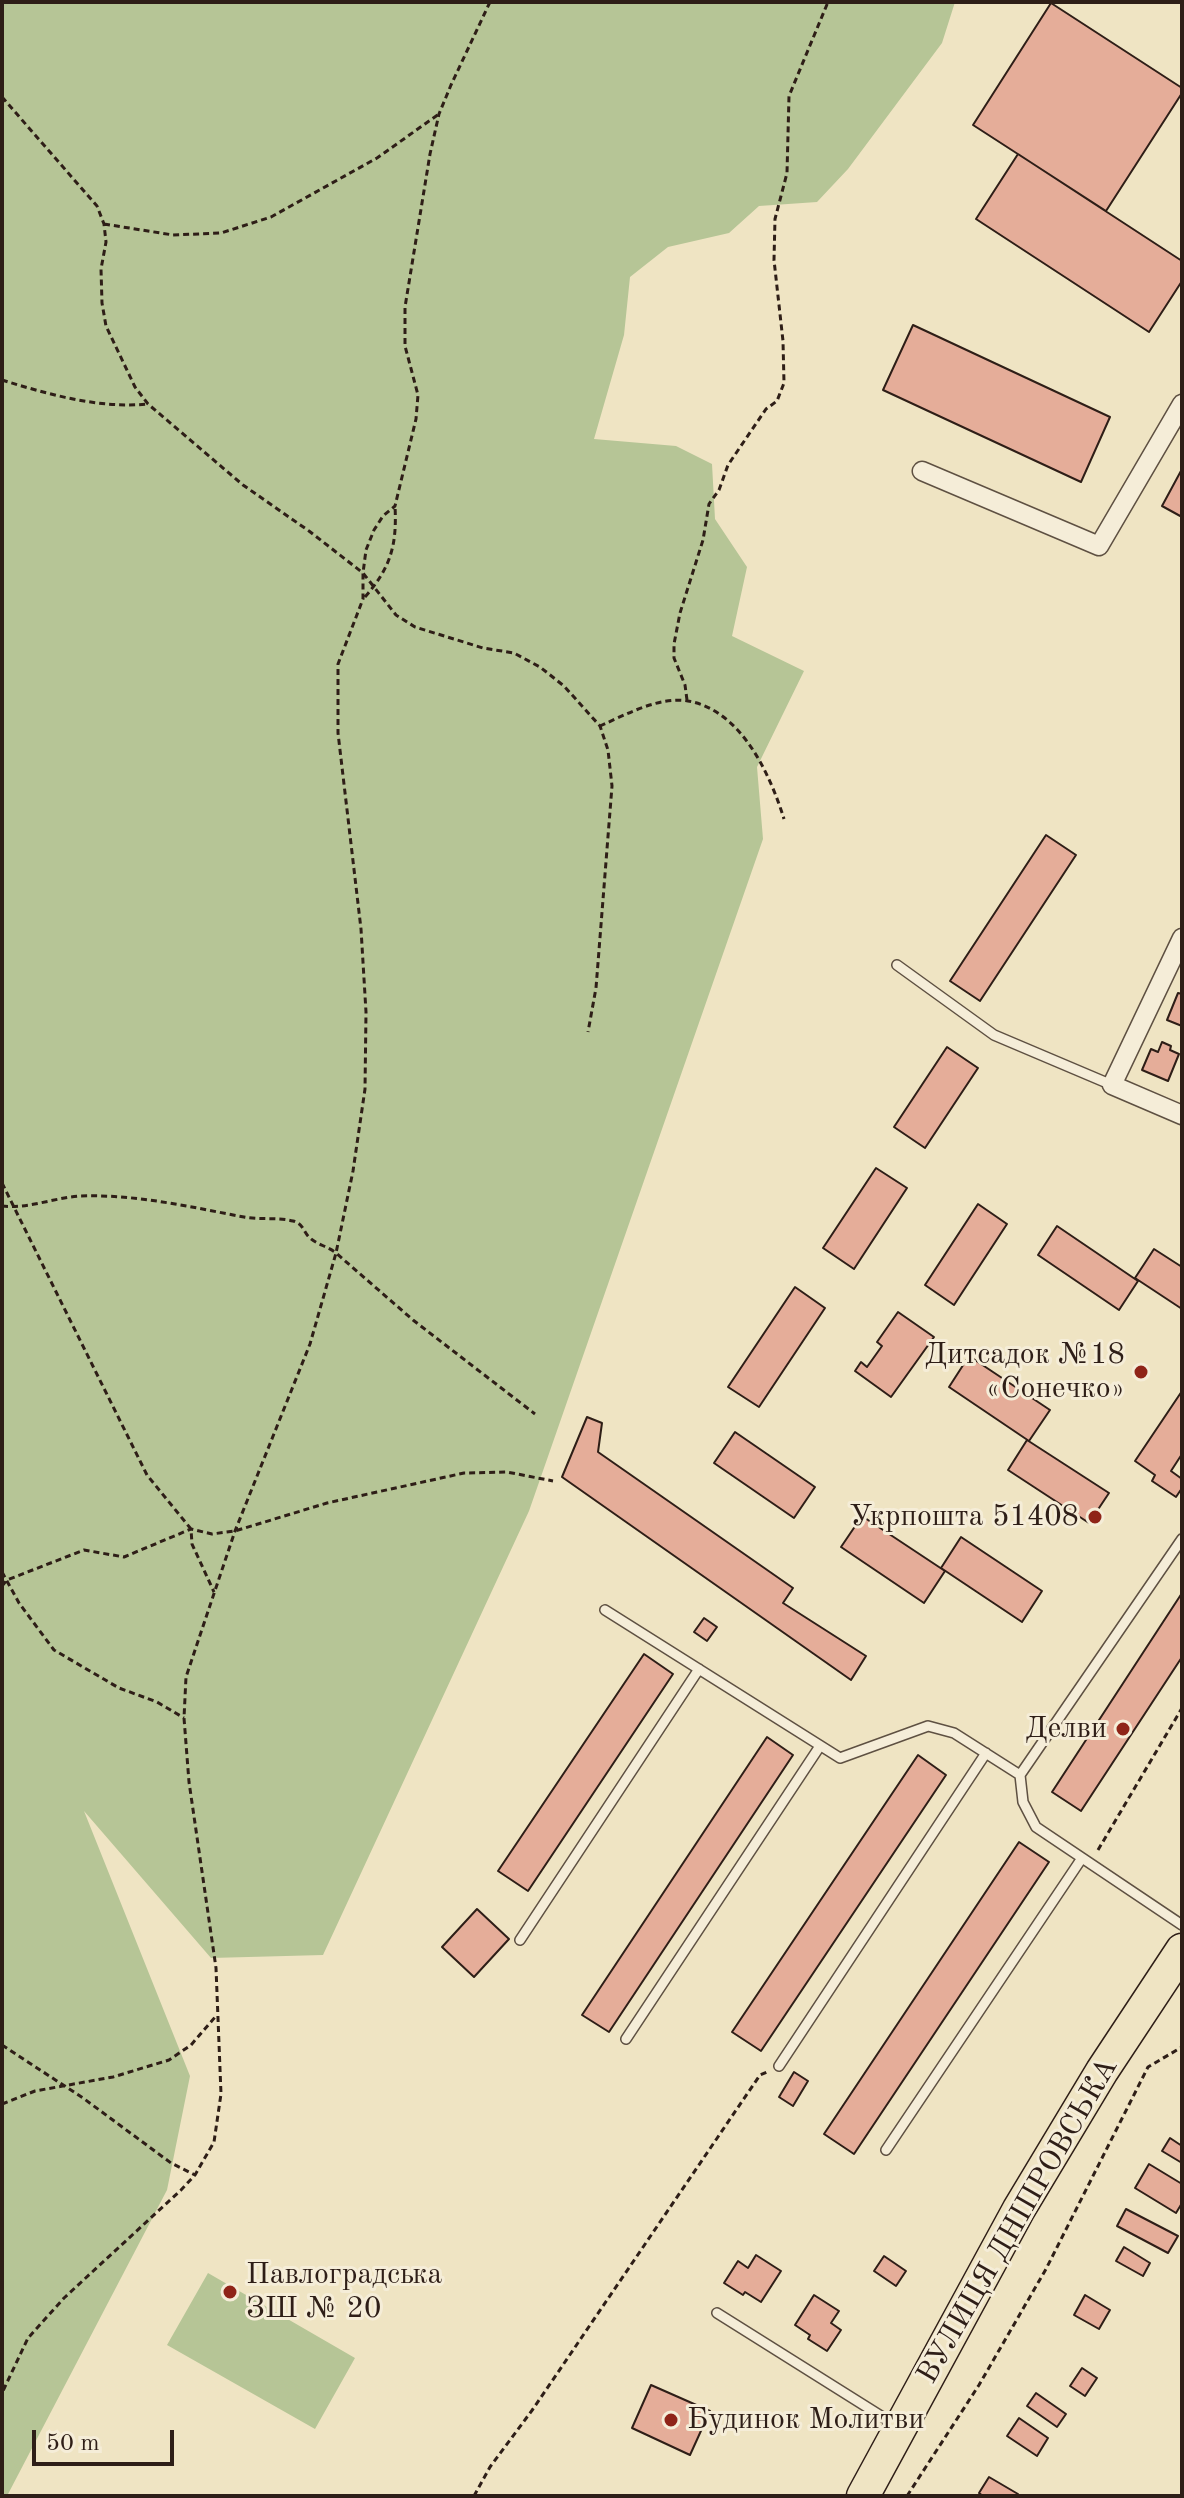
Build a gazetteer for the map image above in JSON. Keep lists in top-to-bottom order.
{
  "streets": {
    "highway": ["ВУЛИЦЯ ДНІПРОВСЬКА"]
  },
  "places": [
    "Дитсадок №18 «Сонечко»",
    "Укрпошта 51408",
    "Делви",
    "Павлоградська ЗШ № 20",
    "Будинок Молитви"
  ],
  "scale_bar": "50 m"
}
